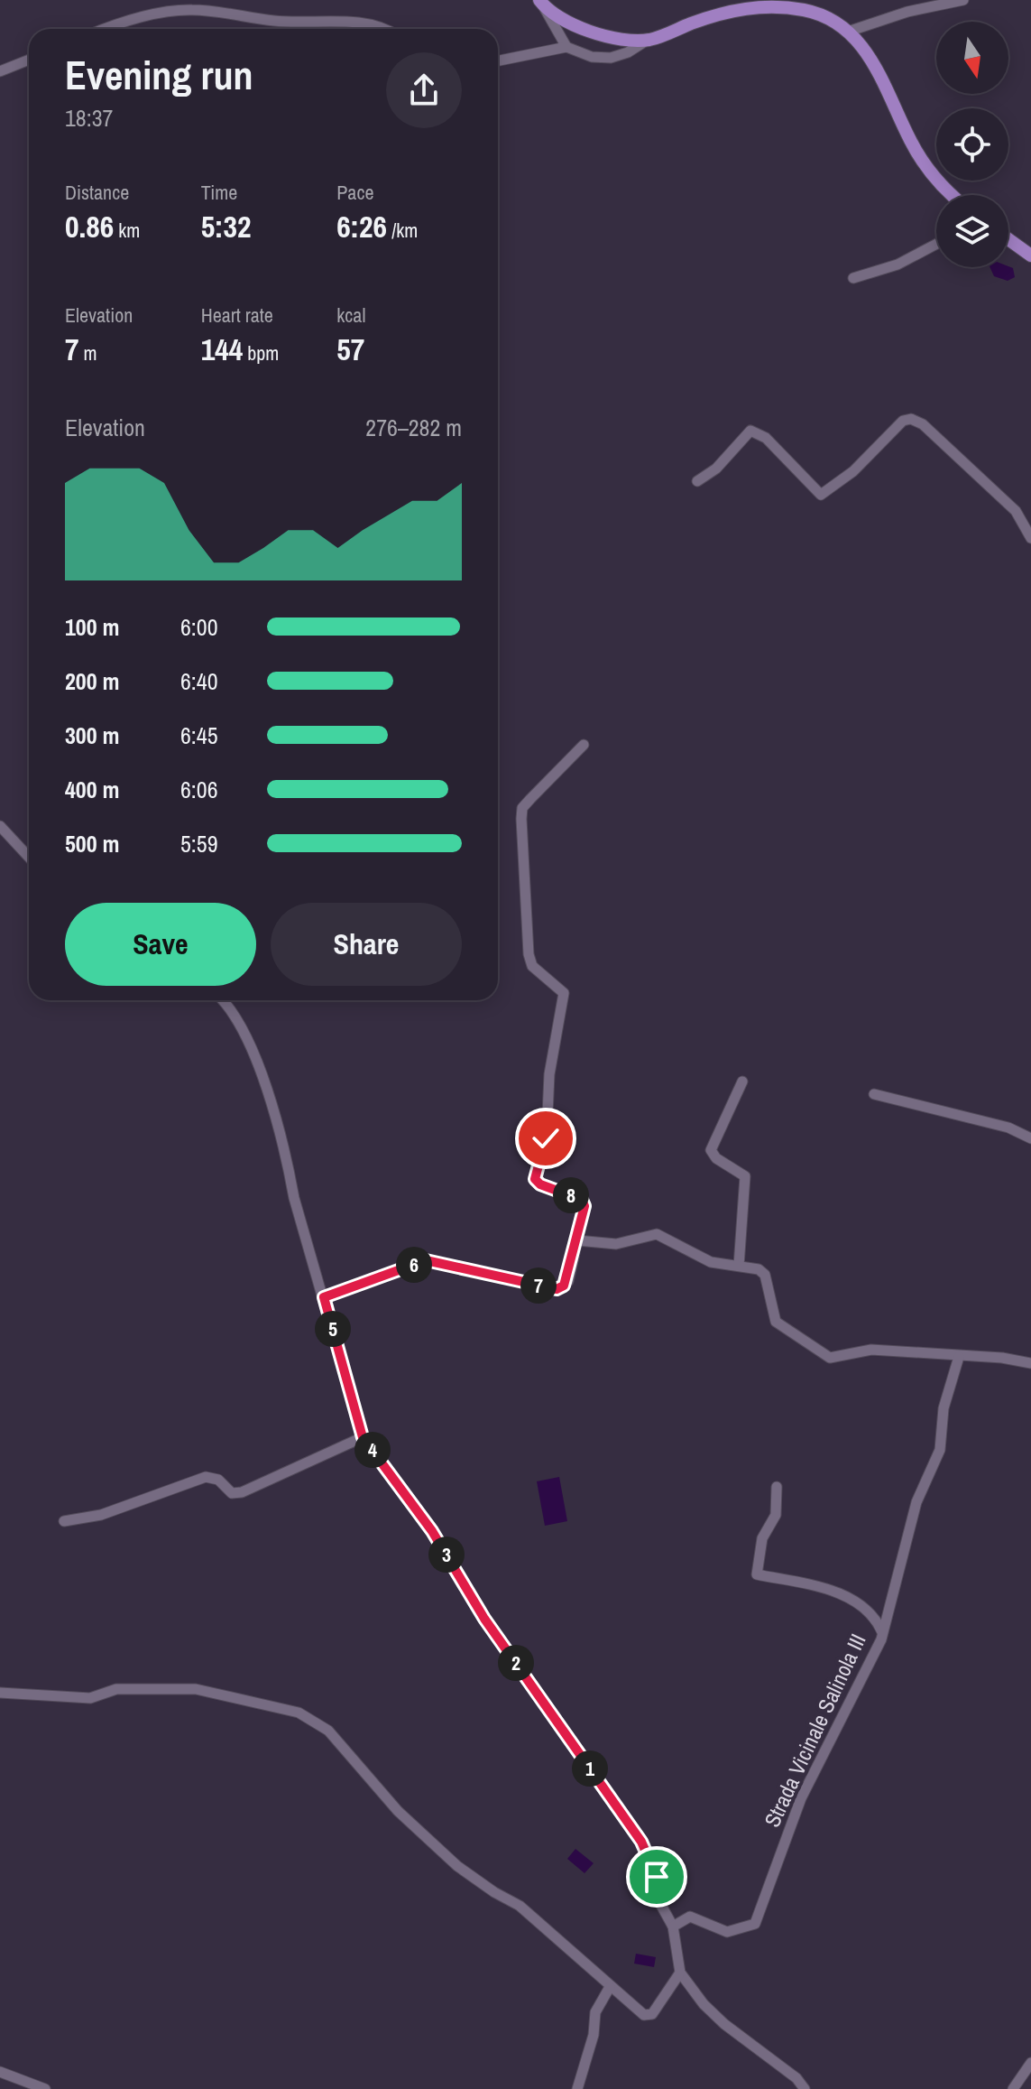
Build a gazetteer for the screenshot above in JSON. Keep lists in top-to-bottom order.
{
  "streets": {
    "street": ["Strada Vicinale Salinola III"]
  },
  "north": "bottom",
  "page": {
    "heading": ["Evening run", "18:37"],
    "stats": [
      ["Distance", "0.86 km"],
      ["Time", "5:32"],
      ["Pace", "6:26 /km"],
      ["Elevation", "7 m"],
      ["Heart rate", "144 bpm"],
      ["kcal", "57"]
    ],
    "chart": ["Elevation", "276–282 m"],
    "list": [
      {
        "name": "100 m",
        "note": "6:00"
      },
      {
        "name": "200 m",
        "note": "6:40"
      },
      {
        "name": "300 m",
        "note": "6:45"
      },
      {
        "name": "400 m",
        "note": "6:06"
      },
      {
        "name": "500 m",
        "note": "5:59"
      }
    ],
    "buttons": ["Save", "Share"],
    "pins": [
      "8",
      "6",
      "7",
      "5",
      "4",
      "3",
      "2",
      "1"
    ]
  }
}
